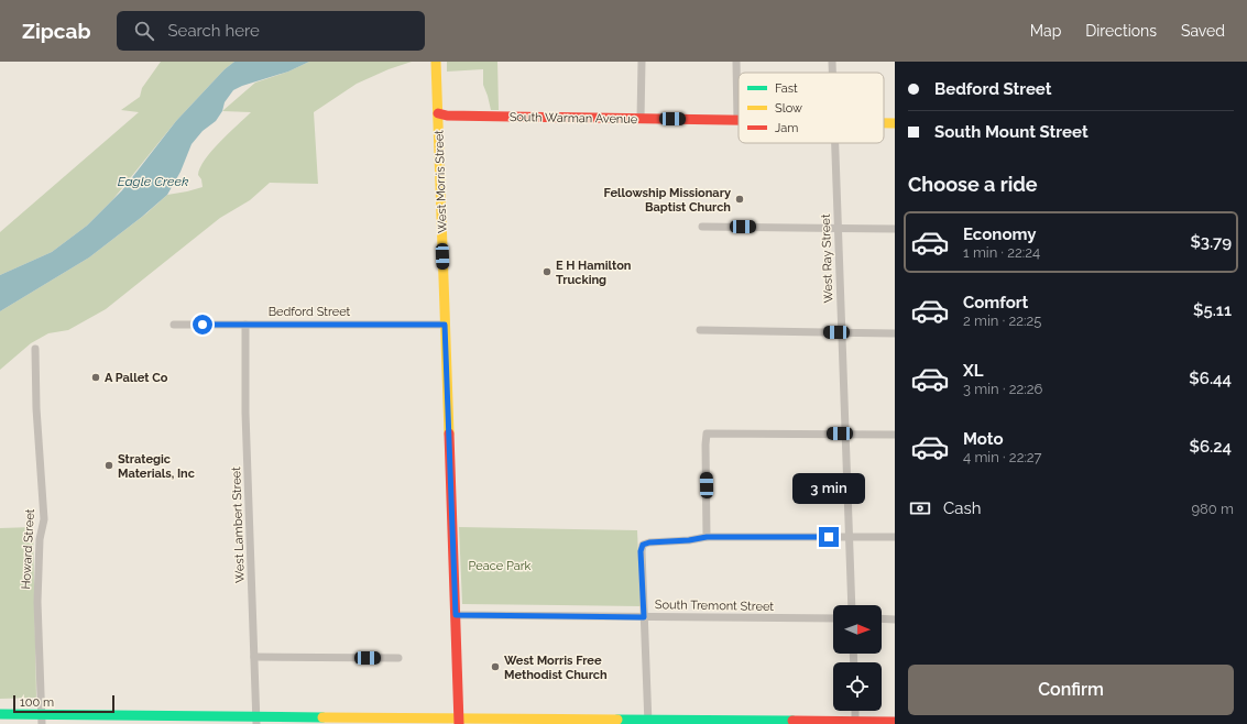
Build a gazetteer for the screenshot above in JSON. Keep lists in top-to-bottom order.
{
  "streets": {
    "main road": ["South Warman Avenue", "West Morris Street"],
    "street": [
      "West Ray Street",
      "Bedford Street",
      "West Lambert Street",
      "Howard Street",
      "South Tremont Street"
    ]
  },
  "crossings": [
    ["South Warman Avenue", "West Morris Street"],
    ["West Morris Street", "Bedford Street"],
    ["West Morris Street", "South Tremont Street"],
    ["Bedford Street", "West Lambert Street"]
  ],
  "water": ["Eagle Creek"],
  "parks": ["Peace Park"],
  "places": [
    "Fellowship Missionary Baptist Church",
    "E H Hamilton Trucking",
    "A Pallet Co",
    "Strategic Materials, Inc",
    "West Morris Free Methodist Church"
  ],
  "legend": ["Fast", "Slow", "Jam"],
  "scale_bar": "100 m",
  "north": "right",
  "page": {
    "header": "Zipcab",
    "search": "Search here",
    "nav": ["Map", "Directions", "Saved"],
    "banner": ["Bedford Street", "South Mount Street"],
    "heading": "Choose a ride",
    "list": [
      {
        "name": "Economy",
        "note": "1 min · 22:24",
        "value": "$3.79"
      },
      {
        "name": "Comfort",
        "note": "2 min · 22:25",
        "value": "$5.11"
      },
      {
        "name": "XL",
        "note": "3 min · 22:26",
        "value": "$6.44"
      },
      {
        "name": "Moto",
        "note": "4 min · 22:27",
        "value": "$6.24"
      }
    ],
    "bubble": "3 min",
    "pay": ["Cash", "980 m"],
    "buttons": "Confirm",
    "scale": "100 m"
  }
}
